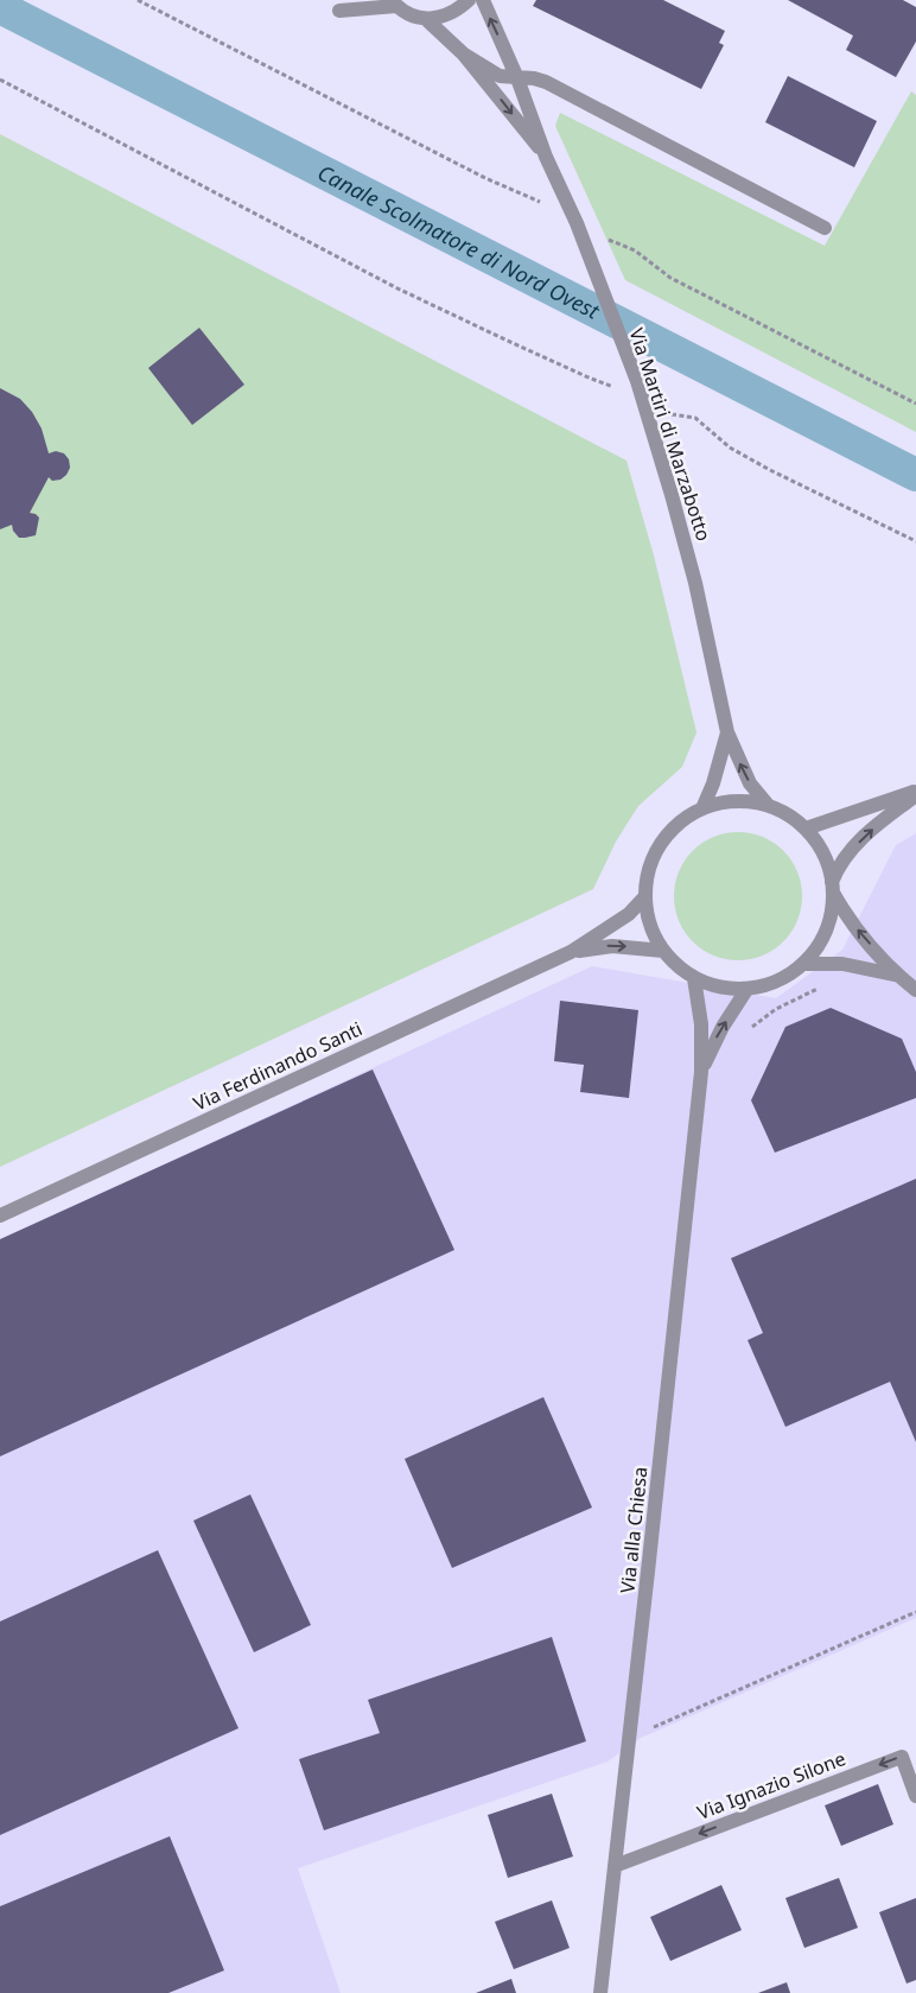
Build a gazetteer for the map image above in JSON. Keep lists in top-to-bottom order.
{
  "streets": {
    "street": [
      "Via Martiri di Marzabotto",
      "Via Ferdinando Santi",
      "Via alla Chiesa",
      "Via Ignazio Silone"
    ]
  },
  "crossings": [
    ["Via Martiri di Marzabotto", "Via Ferdinando Santi"],
    ["Via Martiri di Marzabotto", "Via alla Chiesa"],
    ["Via Ferdinando Santi", "Via alla Chiesa"],
    ["Via alla Chiesa", "Via Ignazio Silone"]
  ],
  "one_way": ["Via Ignazio Silone"],
  "water": ["Canale Scolmatore di Nord Ovest"]
}
